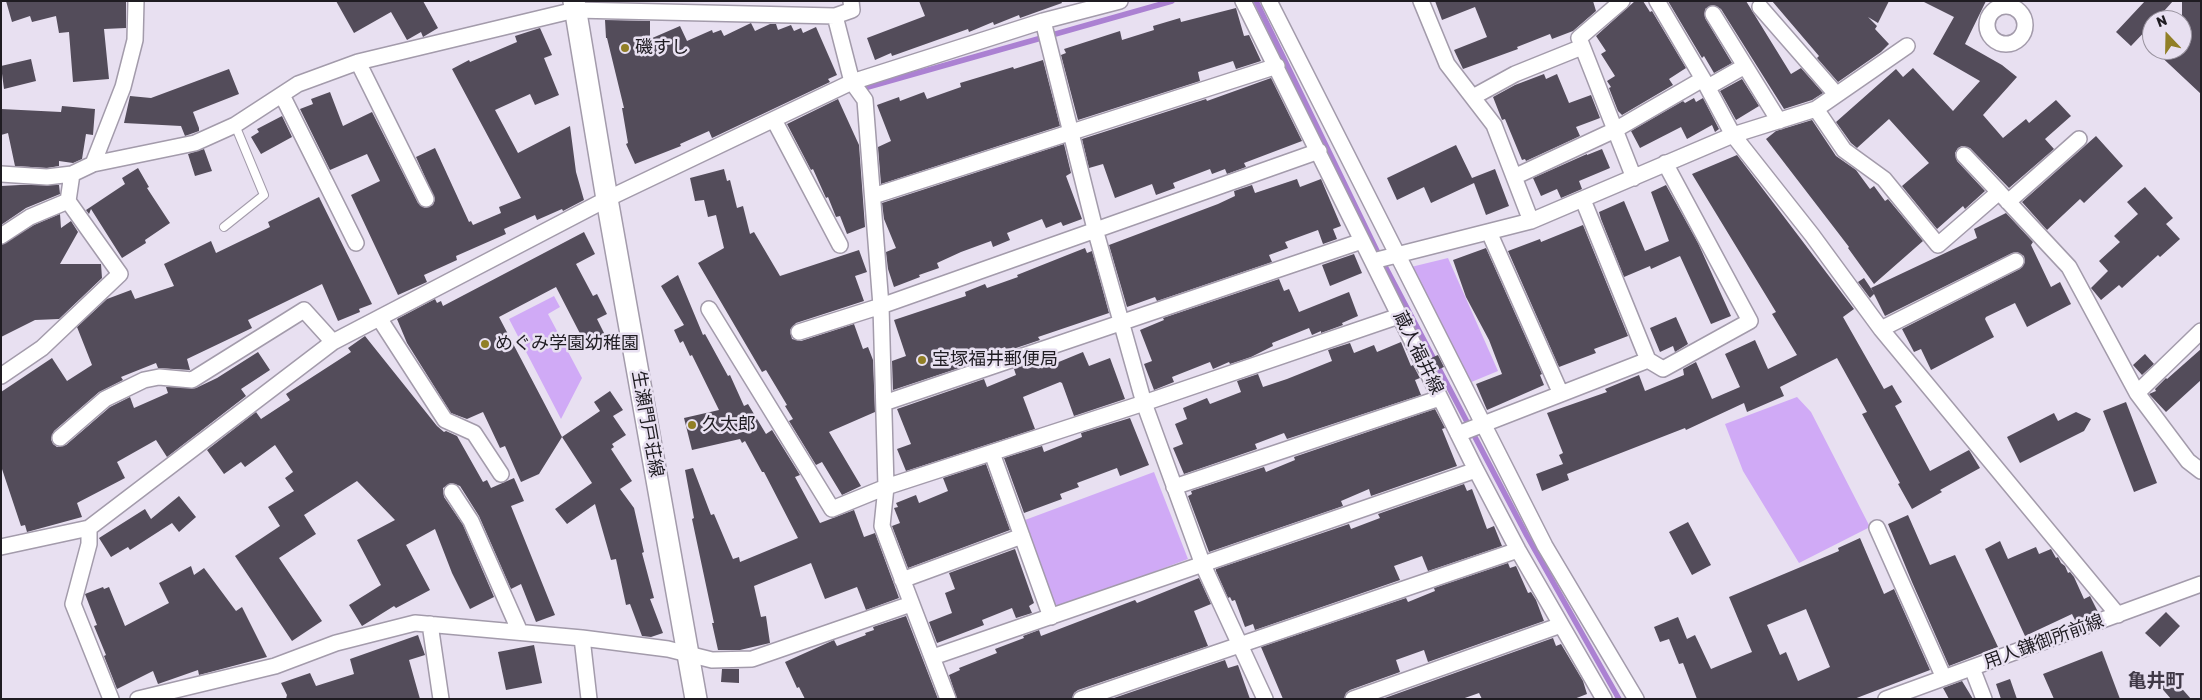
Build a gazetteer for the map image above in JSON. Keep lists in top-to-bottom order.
{
  "streets": {
    "main road": ["生瀬門戸荘線"],
    "street": ["蔵人福井線", "用人鎌御所前線"]
  },
  "districts": ["亀井町"],
  "places": [
    "磯すし",
    "めぐみ学園幼稚園",
    "宝塚福井郵便局",
    "久太郎"
  ],
  "north": "top"
}
